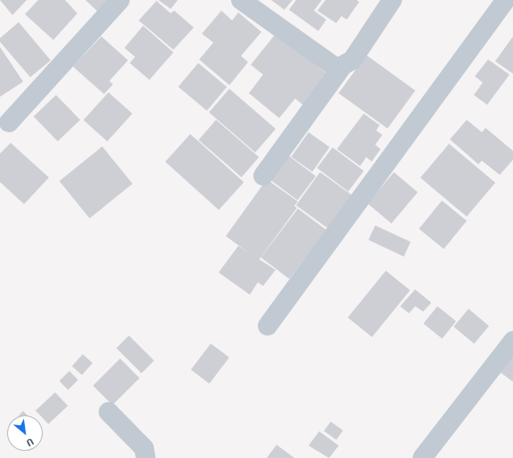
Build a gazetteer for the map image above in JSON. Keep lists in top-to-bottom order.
{
  "north": "bottom right"
}
